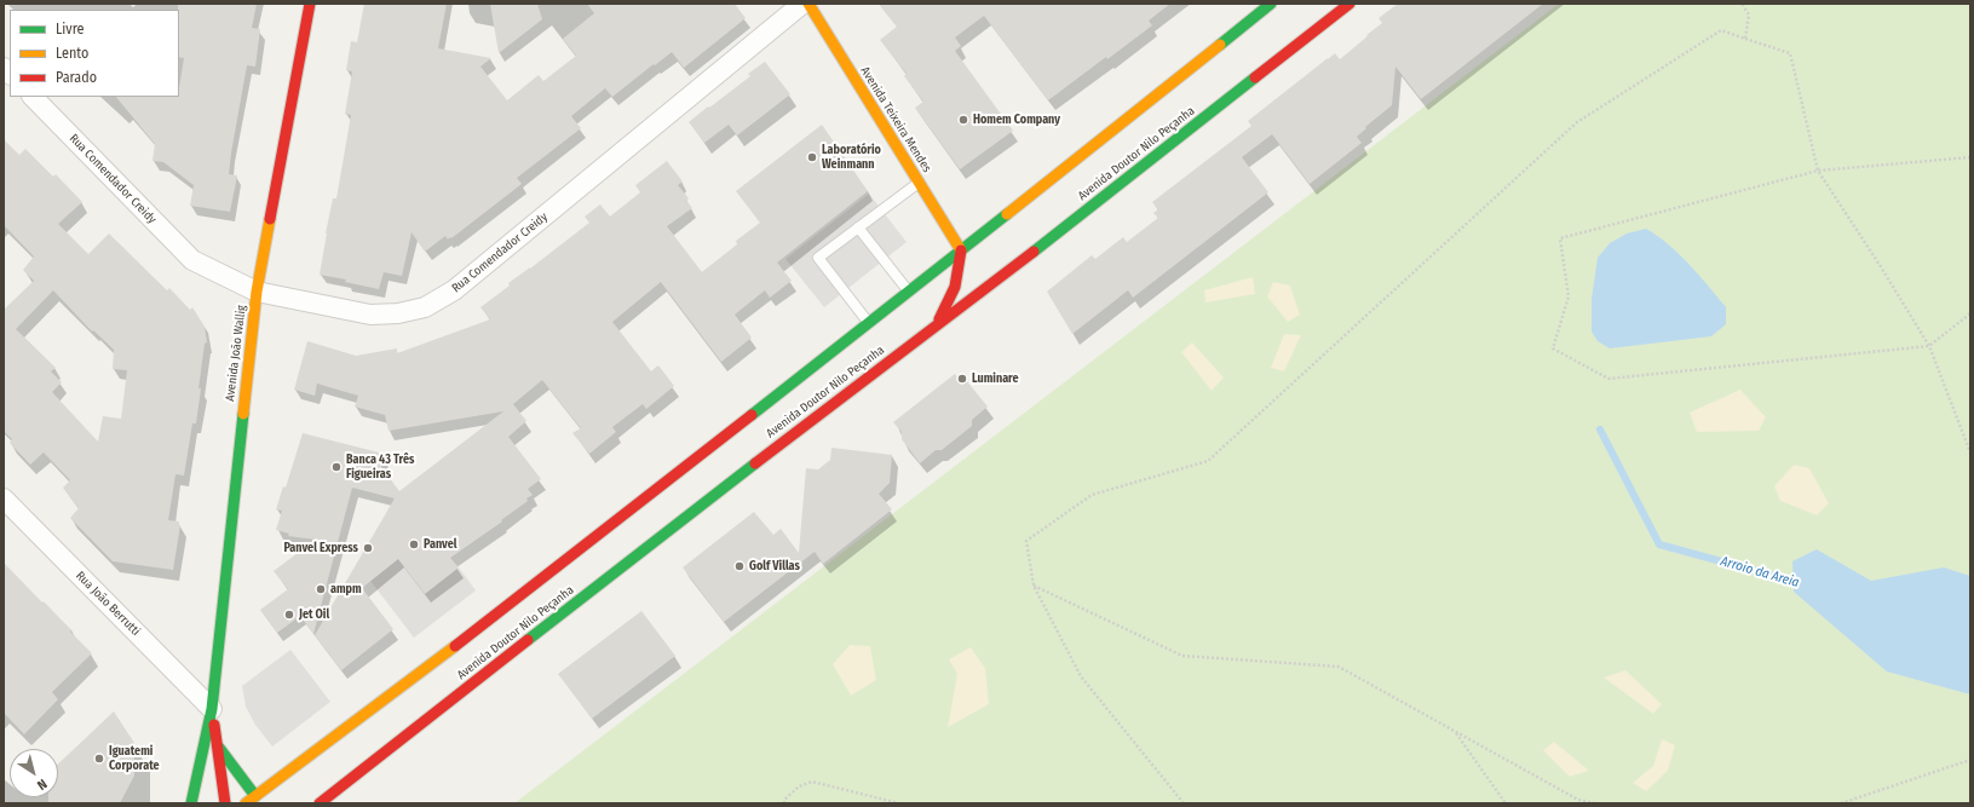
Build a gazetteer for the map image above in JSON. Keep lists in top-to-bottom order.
{
  "streets": {
    "main road": ["Avenida Teixeira Mendes", "Avenida Doutor Nilo Peçanha", "Avenida João Wallig"],
    "street": ["Rua Comendador Creidy", "Rua João Berrutti"]
  },
  "crossings": [
    ["Rua Comendador Creidy", "Avenida João Wallig"],
    ["Avenida João Wallig", "Rua João Berrutti"]
  ],
  "water": ["Arroio da Areia"],
  "places": [
    "Homem Company",
    "Laboratório Weinmann",
    "Luminare",
    "Banca 43 Três Figueiras",
    "Panvel",
    "Panvel Express",
    "Golf Villas",
    "ampm",
    "Jet Oil",
    "Iguatemi Corporate"
  ],
  "legend": ["Livre", "Lento", "Parado"],
  "north": "bottom right"
}
